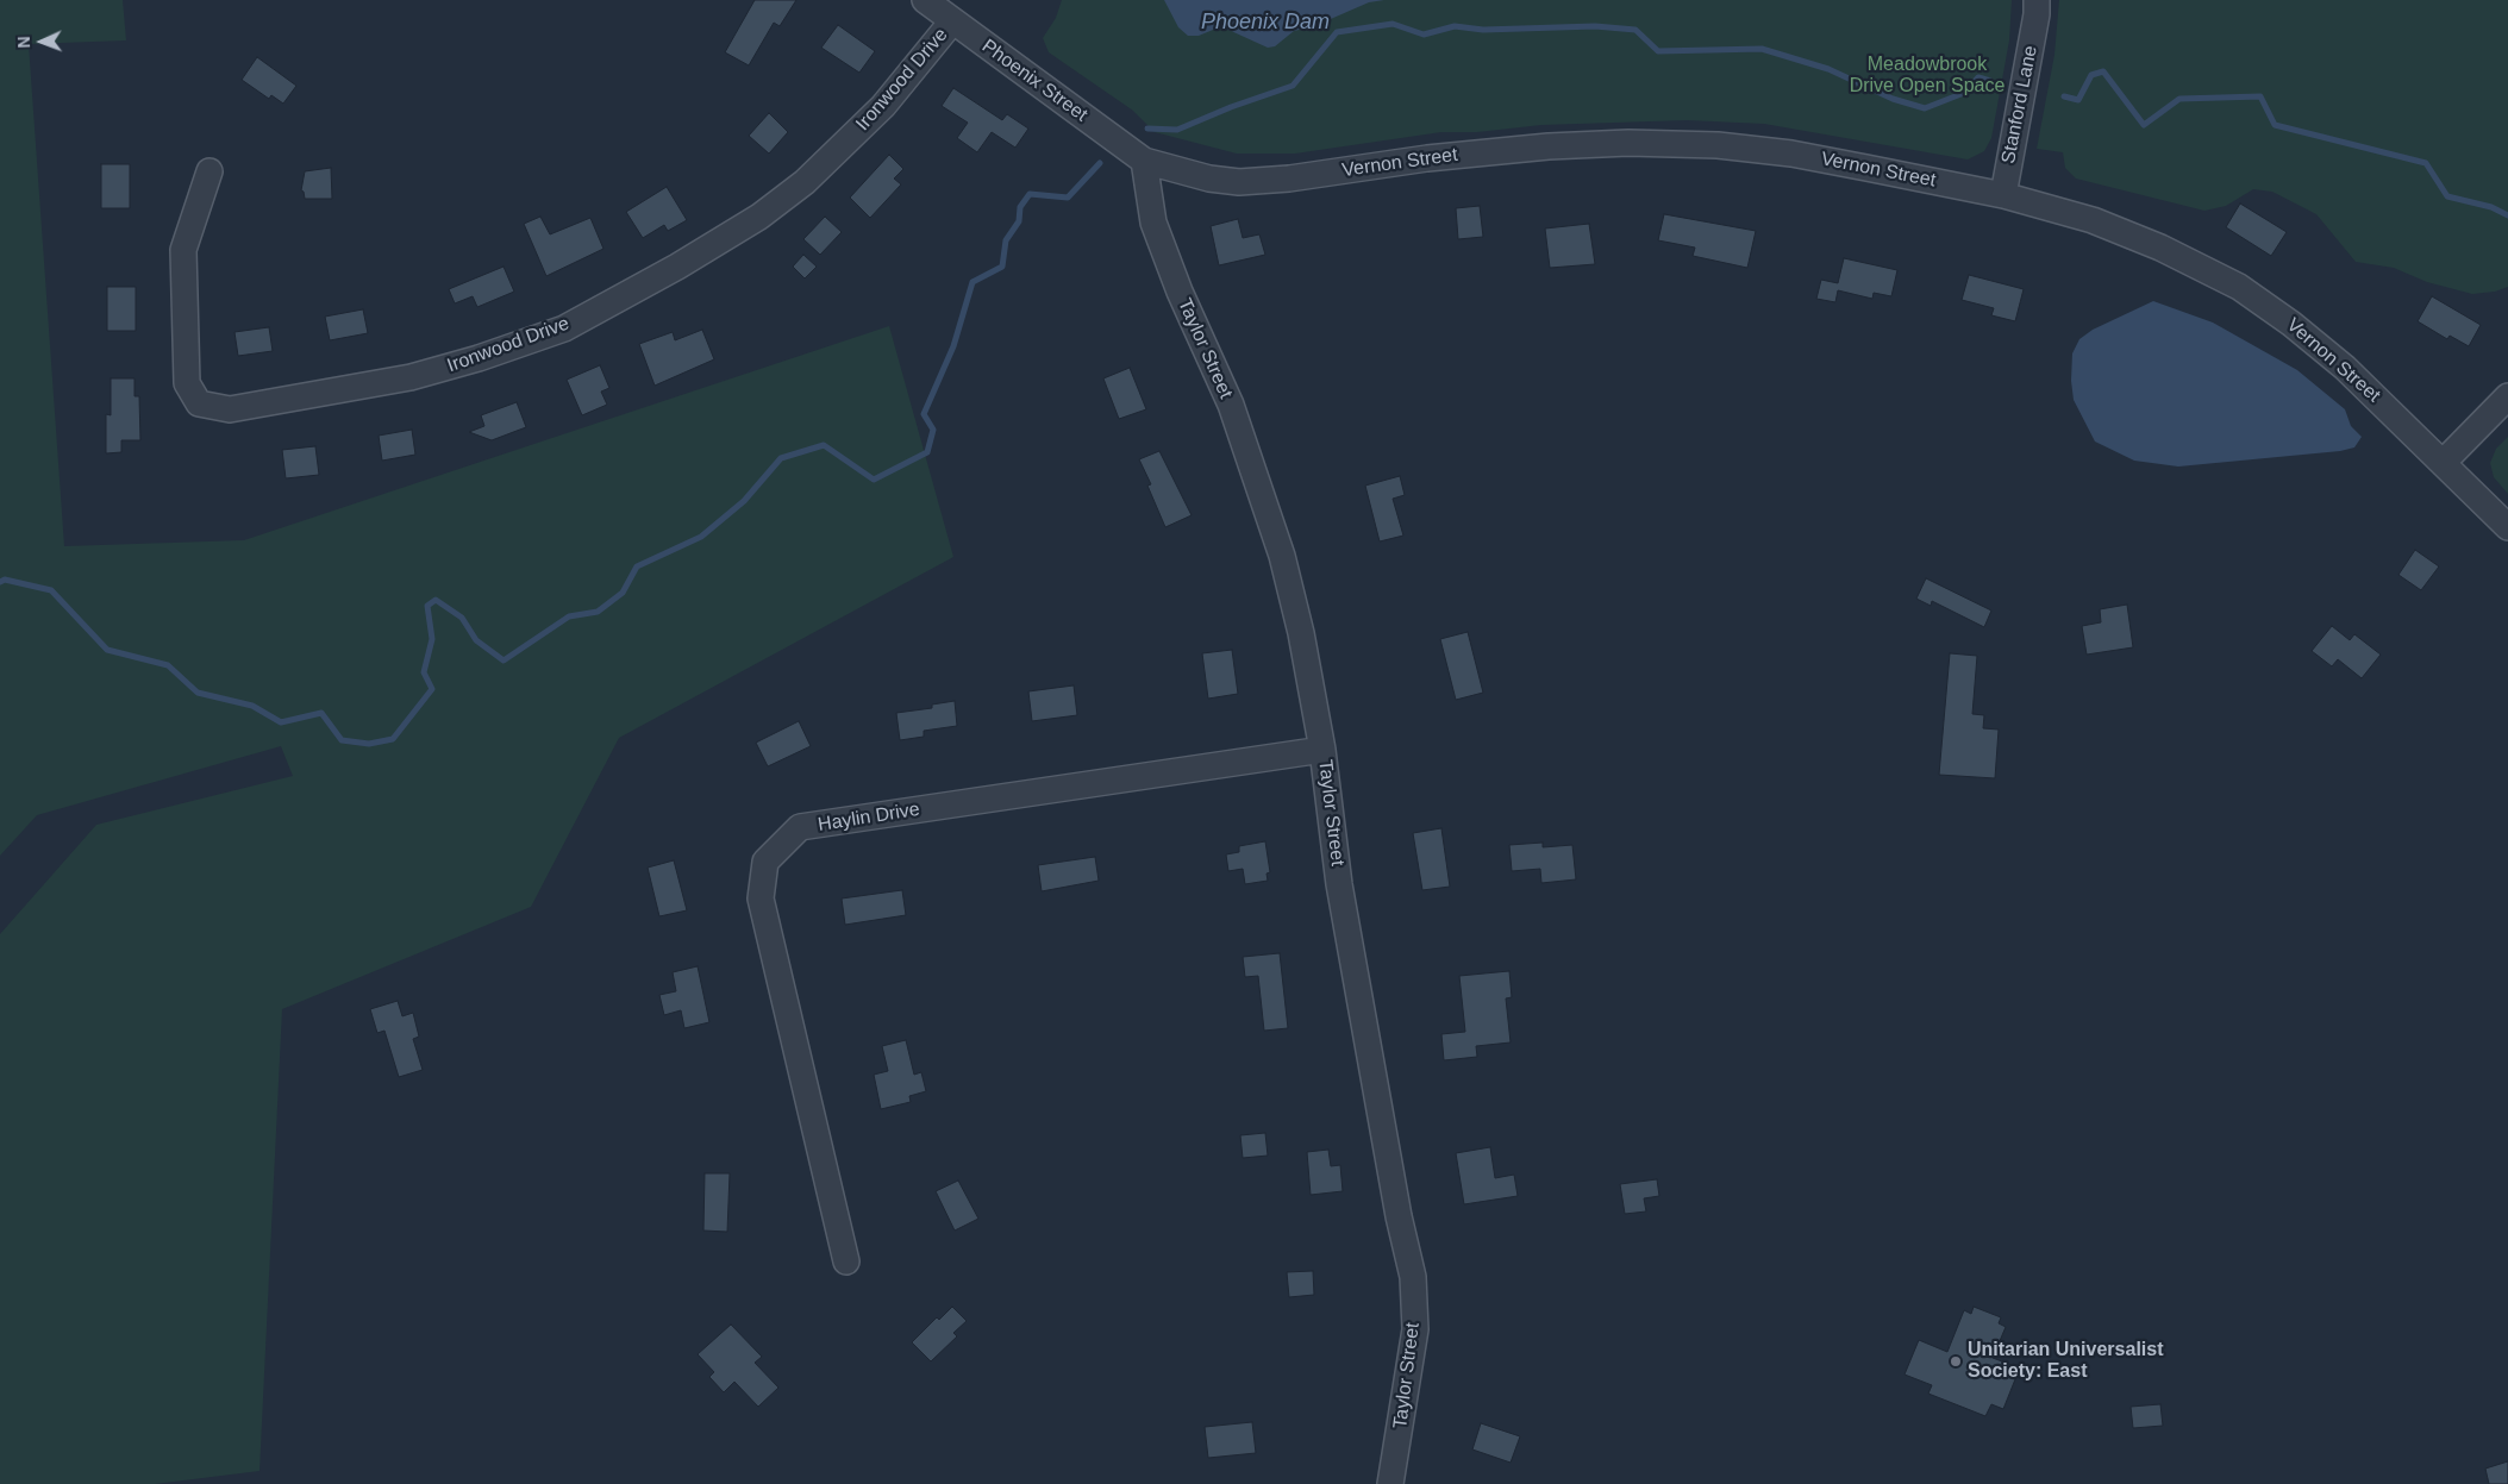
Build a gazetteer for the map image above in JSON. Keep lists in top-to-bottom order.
{
  "streets": {
    "street": [
      "Ironwood Drive",
      "Phoenix Street",
      "Stanford Lane",
      "Vernon Street",
      "Taylor Street",
      "Haylin Drive"
    ]
  },
  "crossings": [
    ["Ironwood Drive", "Phoenix Street"],
    ["Phoenix Street", "Vernon Street"],
    ["Phoenix Street", "Taylor Street"],
    ["Stanford Lane", "Vernon Street"],
    ["Vernon Street", "Taylor Street"],
    ["Taylor Street", "Haylin Drive"]
  ],
  "water": ["Phoenix Dam"],
  "parks": ["Meadowbrook Drive Open Space"],
  "places": ["Unitarian Universalist Society: East"],
  "north": "left"
}
